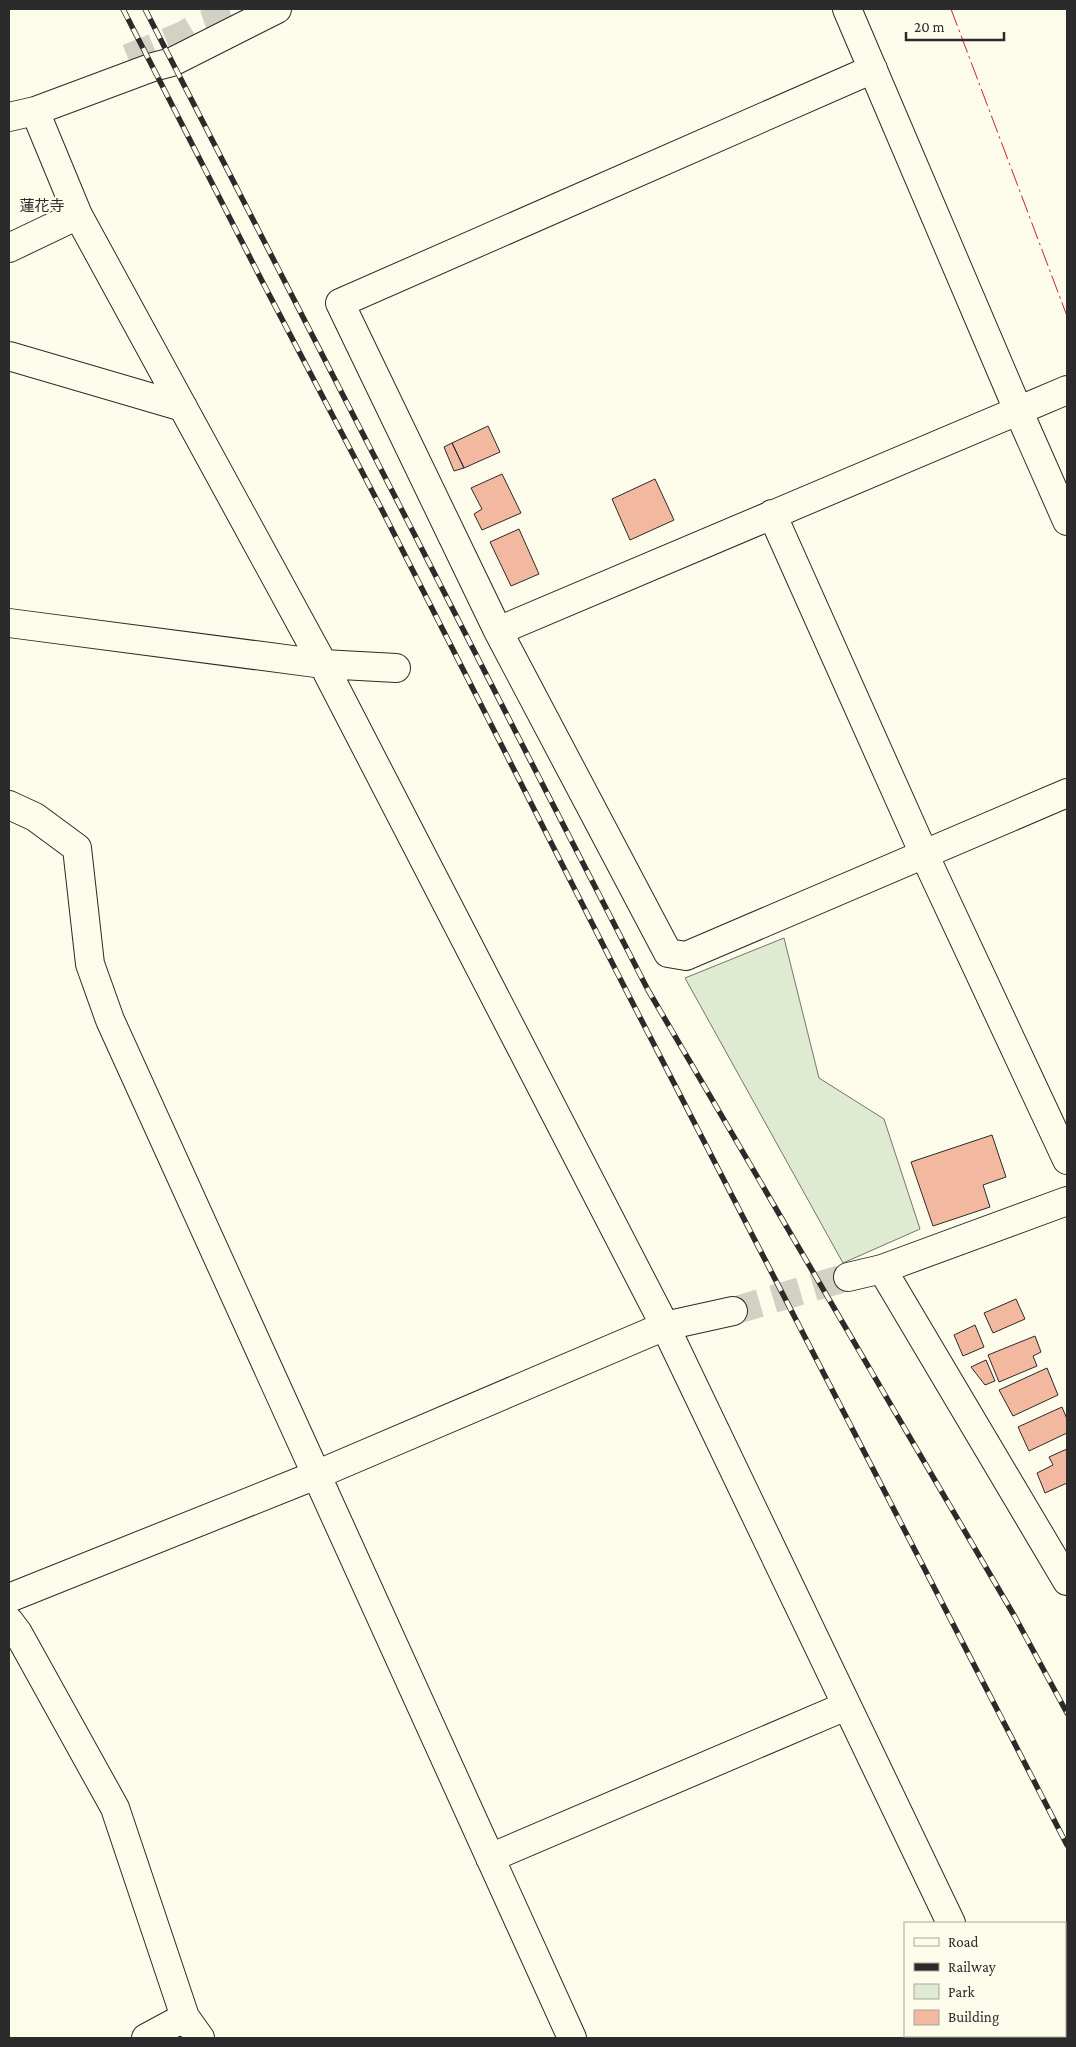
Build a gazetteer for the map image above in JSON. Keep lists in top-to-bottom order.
{
  "districts": ["蓮花寺"],
  "legend": [
    "Road",
    "Railway",
    "Park",
    "Building"
  ],
  "scale_bar": "20 m"
}
